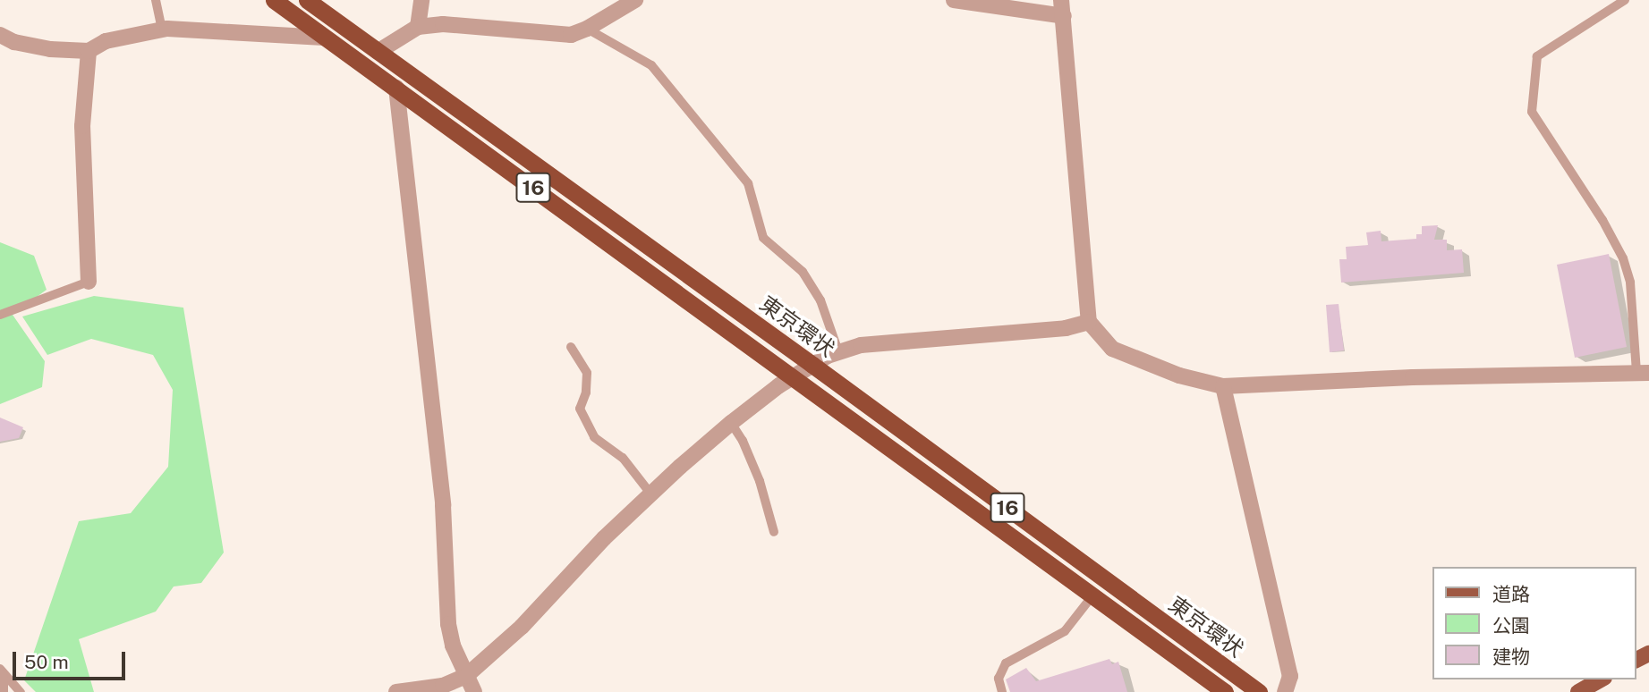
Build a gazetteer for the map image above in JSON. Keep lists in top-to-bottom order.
{
  "streets": {
    "highway": ["16", "東京環状"]
  },
  "legend": ["道路", "公園", "建物"],
  "scale_bar": "50 m"
}
